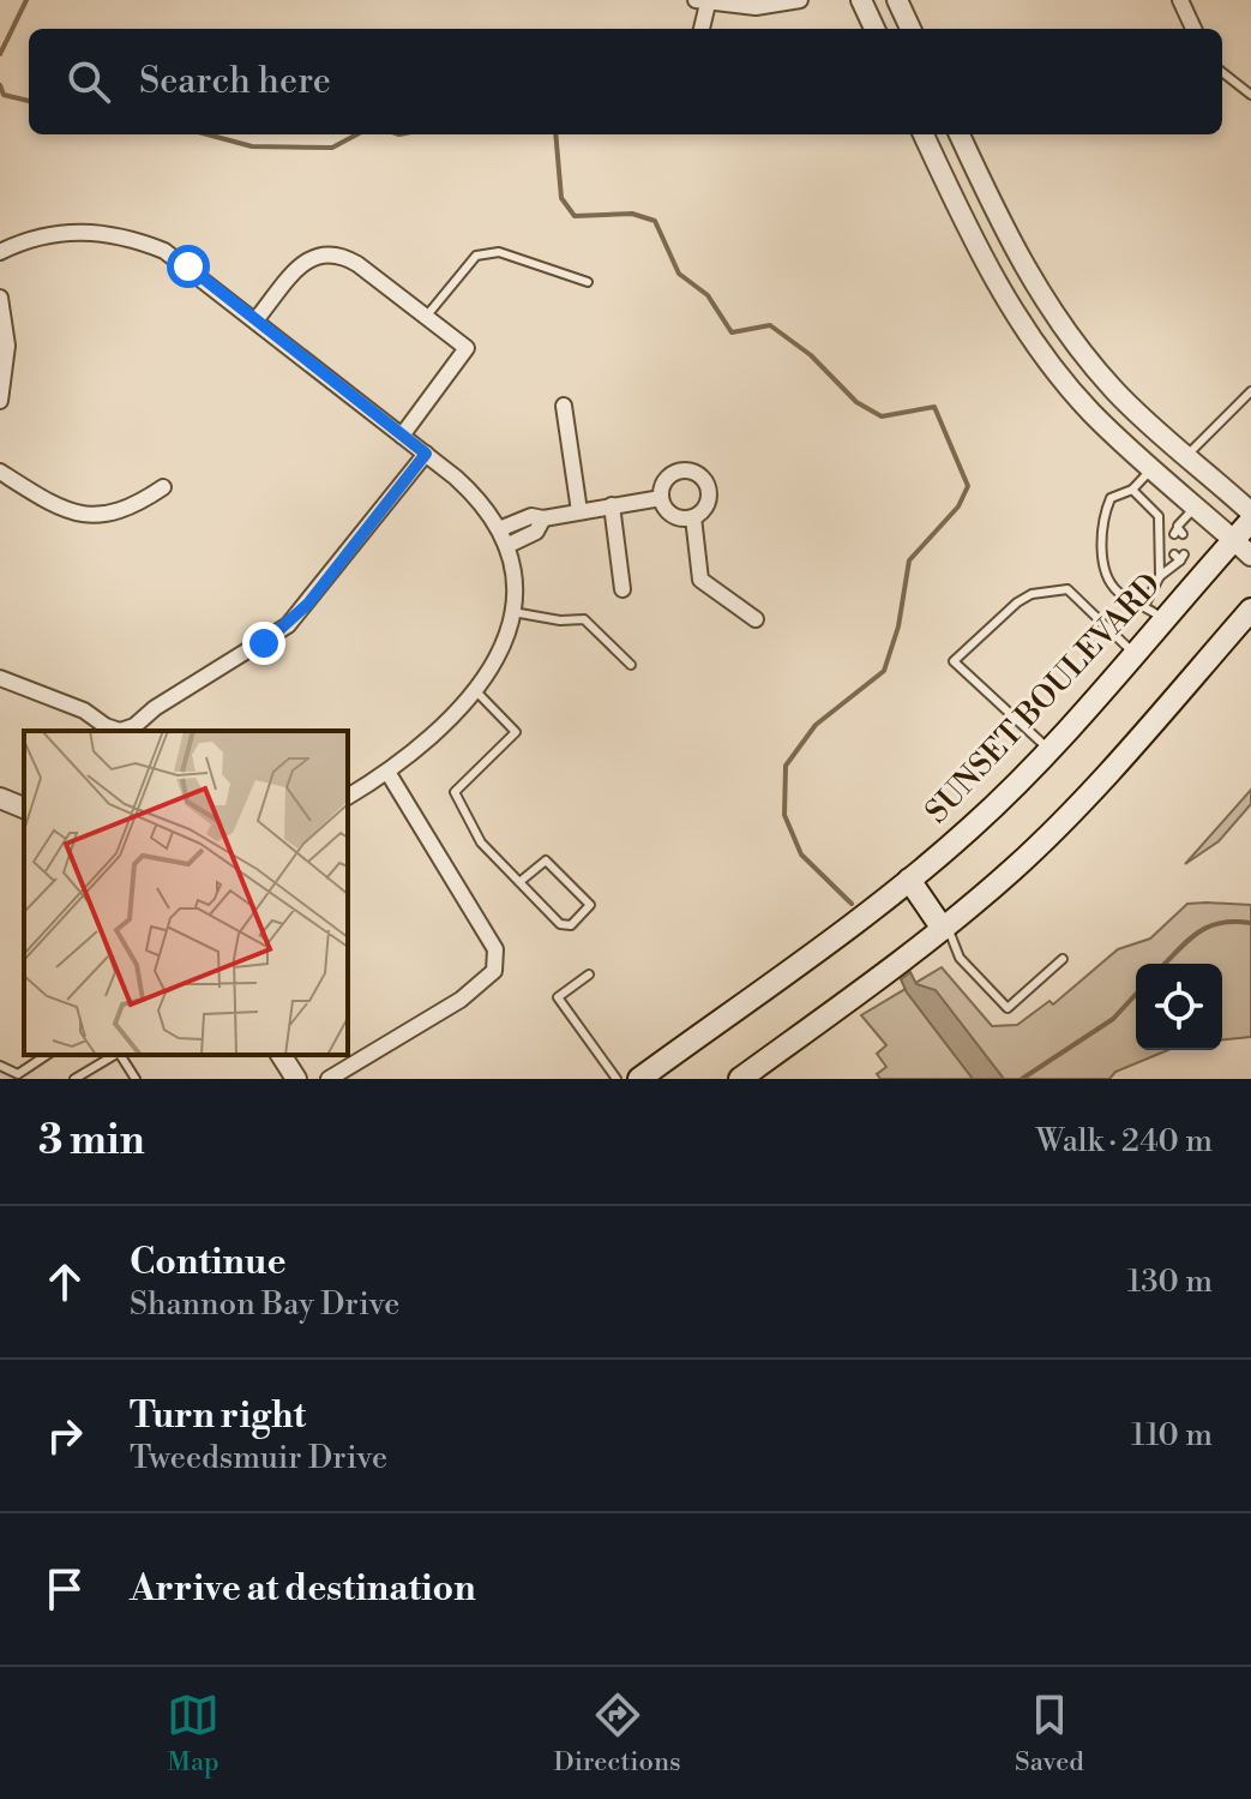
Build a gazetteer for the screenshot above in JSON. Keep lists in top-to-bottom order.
{
  "streets": {
    "main road": ["SUNSET BOULEVARD"]
  },
  "page": {
    "search": "Search here",
    "heading": ["3 min", "Walk · 240 m"],
    "list": [
      ["Continue", "Shannon Bay Drive", "130 m"],
      ["Turn right", "Tweedsmuir Drive", "110 m"],
      "Arrive at destination"
    ],
    "nav": ["Map", "Directions", "Saved"]
  }
}
